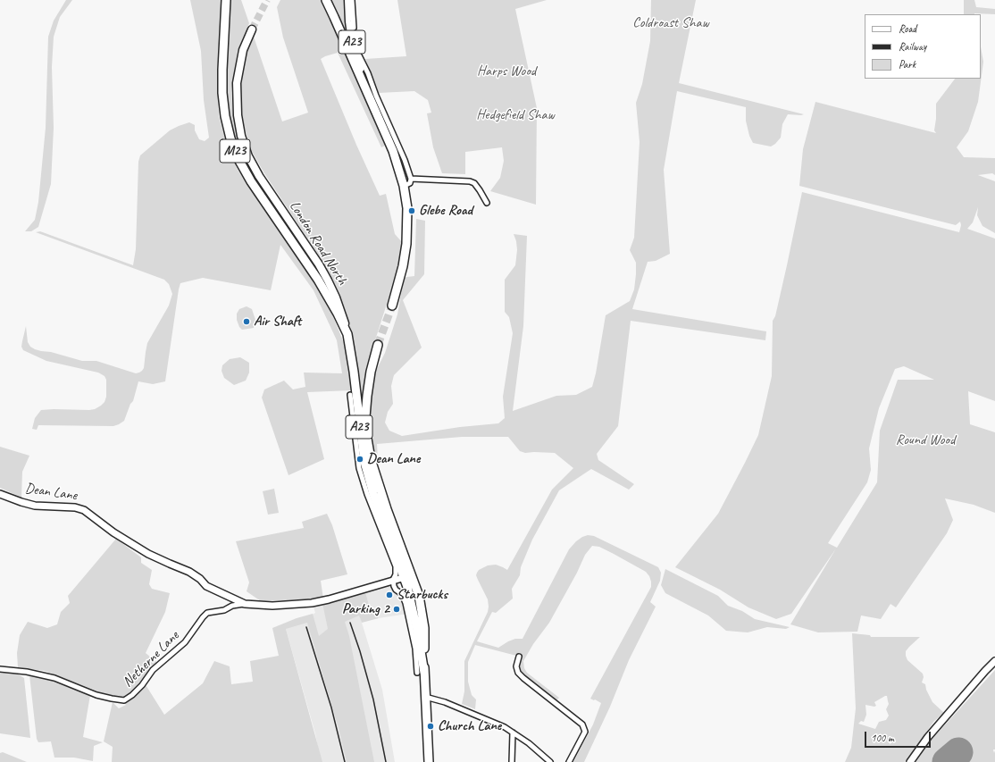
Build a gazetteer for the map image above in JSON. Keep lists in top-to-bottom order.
{
  "streets": {
    "highway": ["A23", "M23", "London Road North"],
    "street": ["Dean Lane", "Netherne Lane"]
  },
  "crossings": [
    ["A23", "London Road North"],
    ["A23", "Dean Lane"],
    ["M23", "London Road North"],
    ["London Road North", "Dean Lane"],
    ["Dean Lane", "Netherne Lane"]
  ],
  "parks": [
    "Coldroast Shaw",
    "Harps Wood",
    "Hedgefield Shaw",
    "Round Wood"
  ],
  "places": [
    "Glebe Road",
    "Air Shaft",
    "Dean Lane",
    "Starbucks",
    "Parking 2",
    "Church Lane"
  ],
  "legend": ["Road", "Railway", "Park"],
  "scale_bar": "100 m"
}
